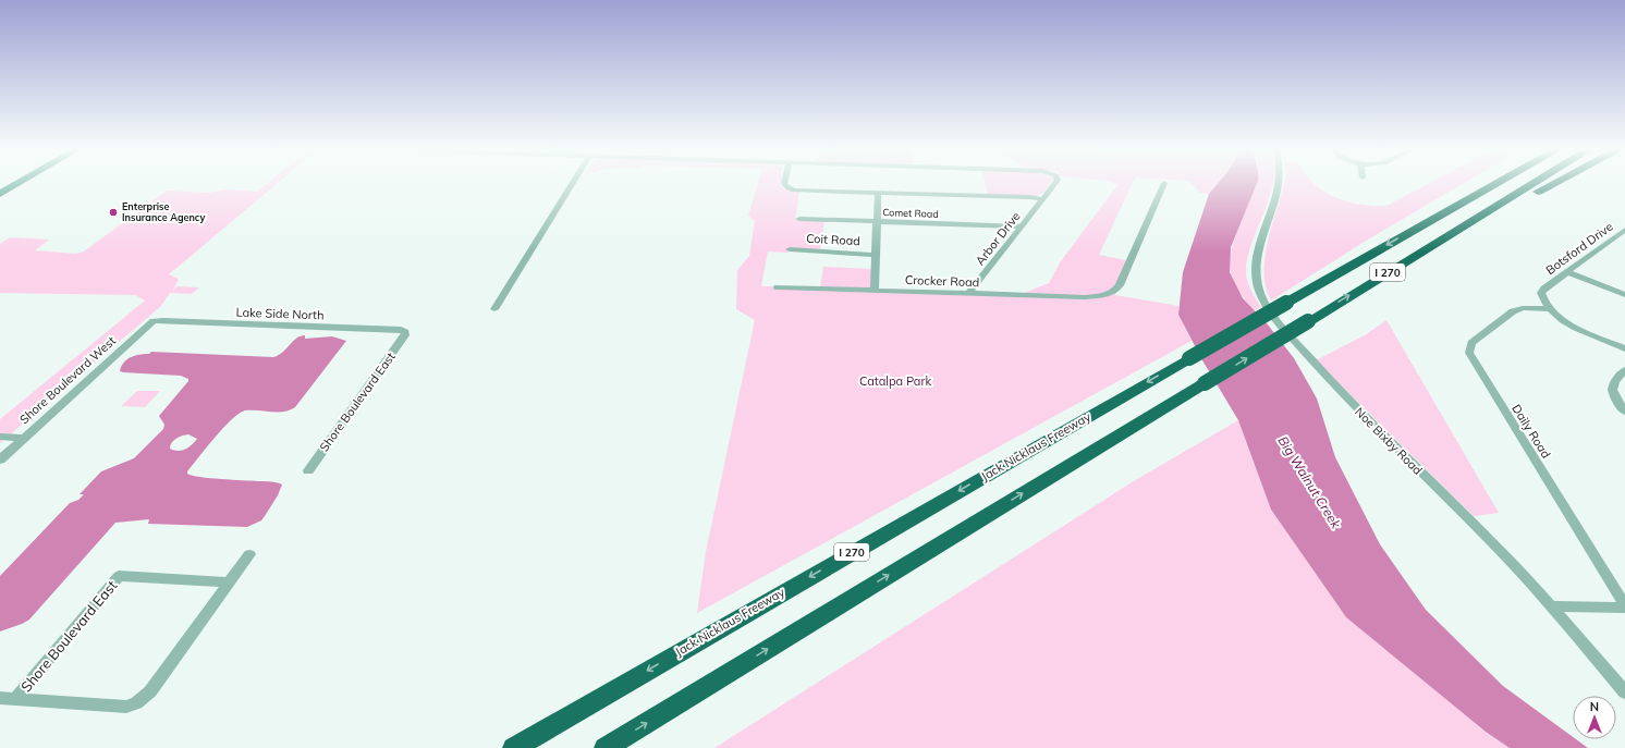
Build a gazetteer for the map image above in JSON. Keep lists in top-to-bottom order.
{
  "streets": {
    "highway": ["I 270", "Jack Nicklaus Freeway"],
    "street": [
      "Comet Road",
      "Arbor Drive",
      "Coit Road",
      "Botsford Drive",
      "Crocker Road",
      "Lake Side North",
      "Shore Boulevard West",
      "Shore Boulevard East",
      "Daily Road",
      "Noe Bixby Road"
    ]
  },
  "crossings": [
    ["Comet Road", "Arbor Drive"],
    ["Arbor Drive", "Crocker Road"],
    ["Botsford Drive", "Daily Road"],
    ["Lake Side North", "Shore Boulevard West"],
    ["Lake Side North", "Shore Boulevard East"]
  ],
  "water": ["Big Walnut Creek"],
  "parks": ["Catalpa Park"],
  "places": ["Enterprise Insurance Agency"],
  "north": "top"
}
